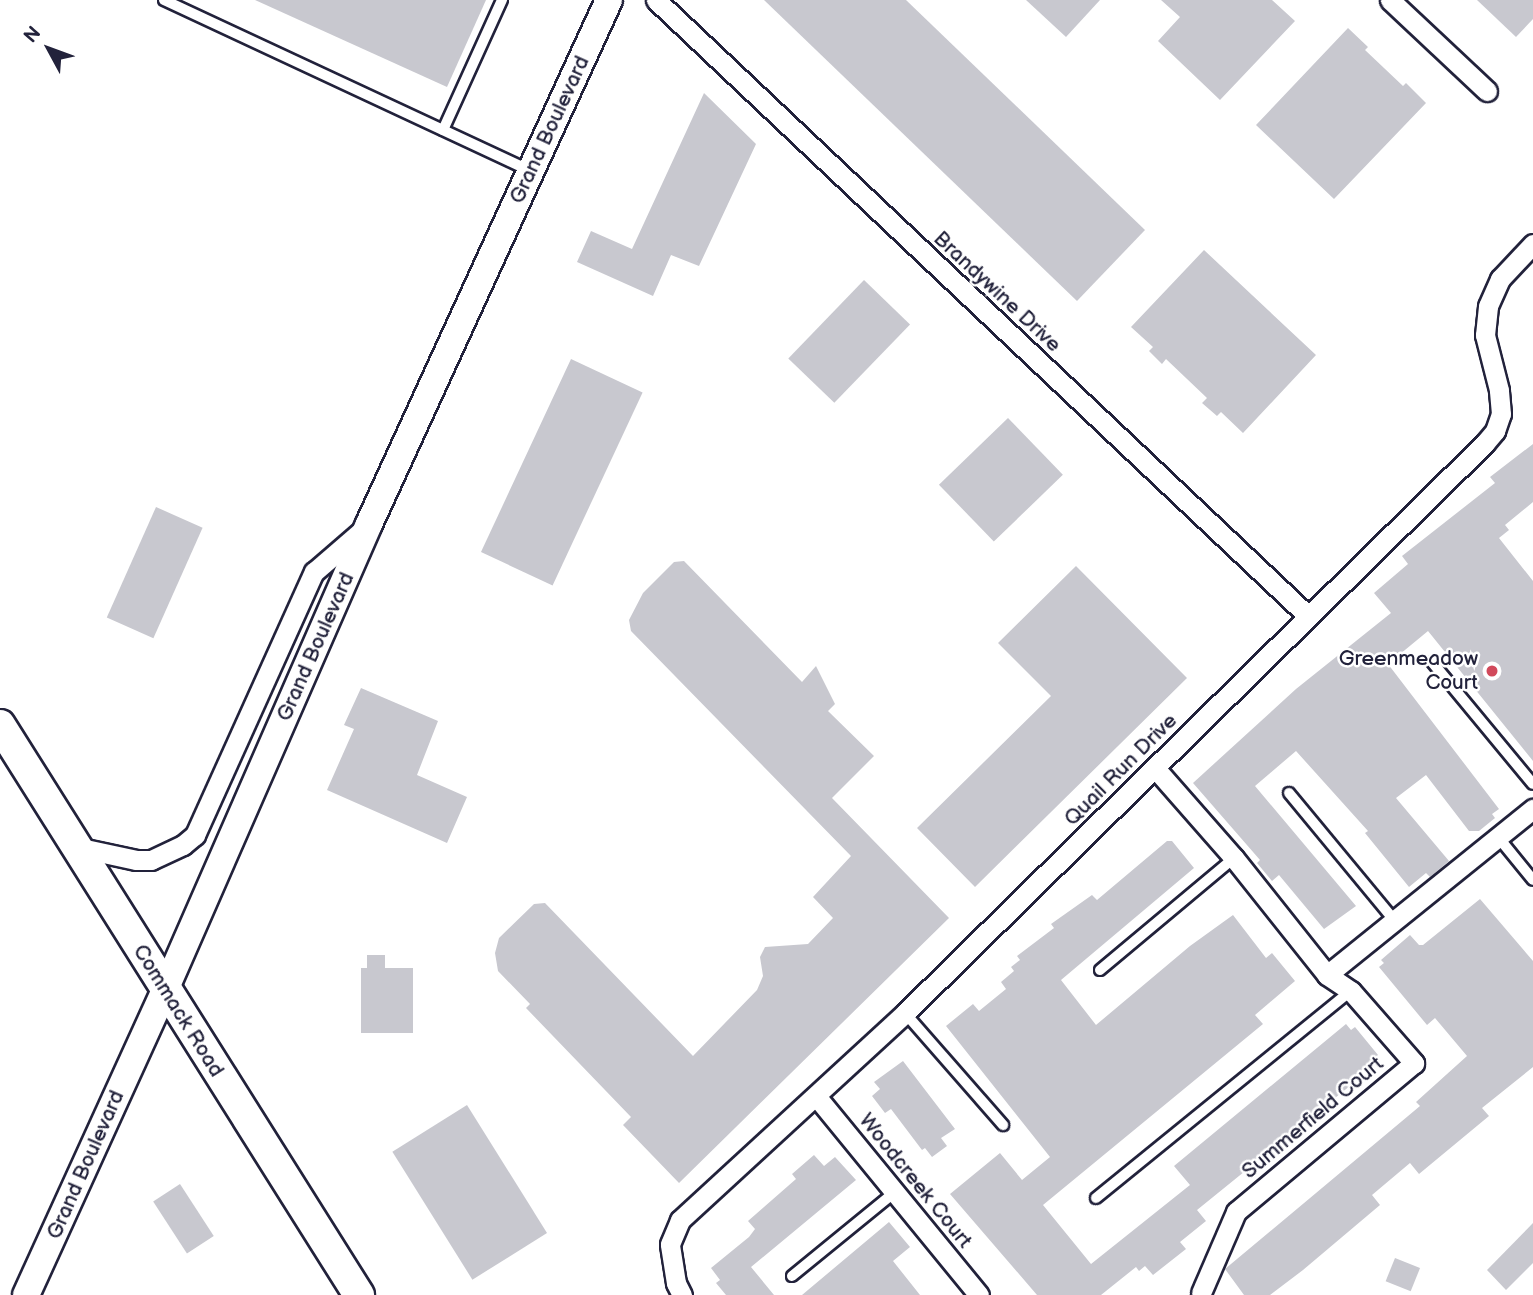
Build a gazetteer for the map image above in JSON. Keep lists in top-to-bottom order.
{
  "streets": {
    "main road": ["Commack Road"],
    "street": [
      "Grand Boulevard",
      "Brandywine Drive",
      "Quail Run Drive",
      "Summerfield Court",
      "Woodcreek Court"
    ]
  },
  "crossings": [
    ["Grand Boulevard", "Commack Road"],
    ["Brandywine Drive", "Quail Run Drive"],
    ["Quail Run Drive", "Summerfield Court"],
    ["Quail Run Drive", "Woodcreek Court"]
  ],
  "places": ["Greenmeadow Court"],
  "north": "top left"
}
